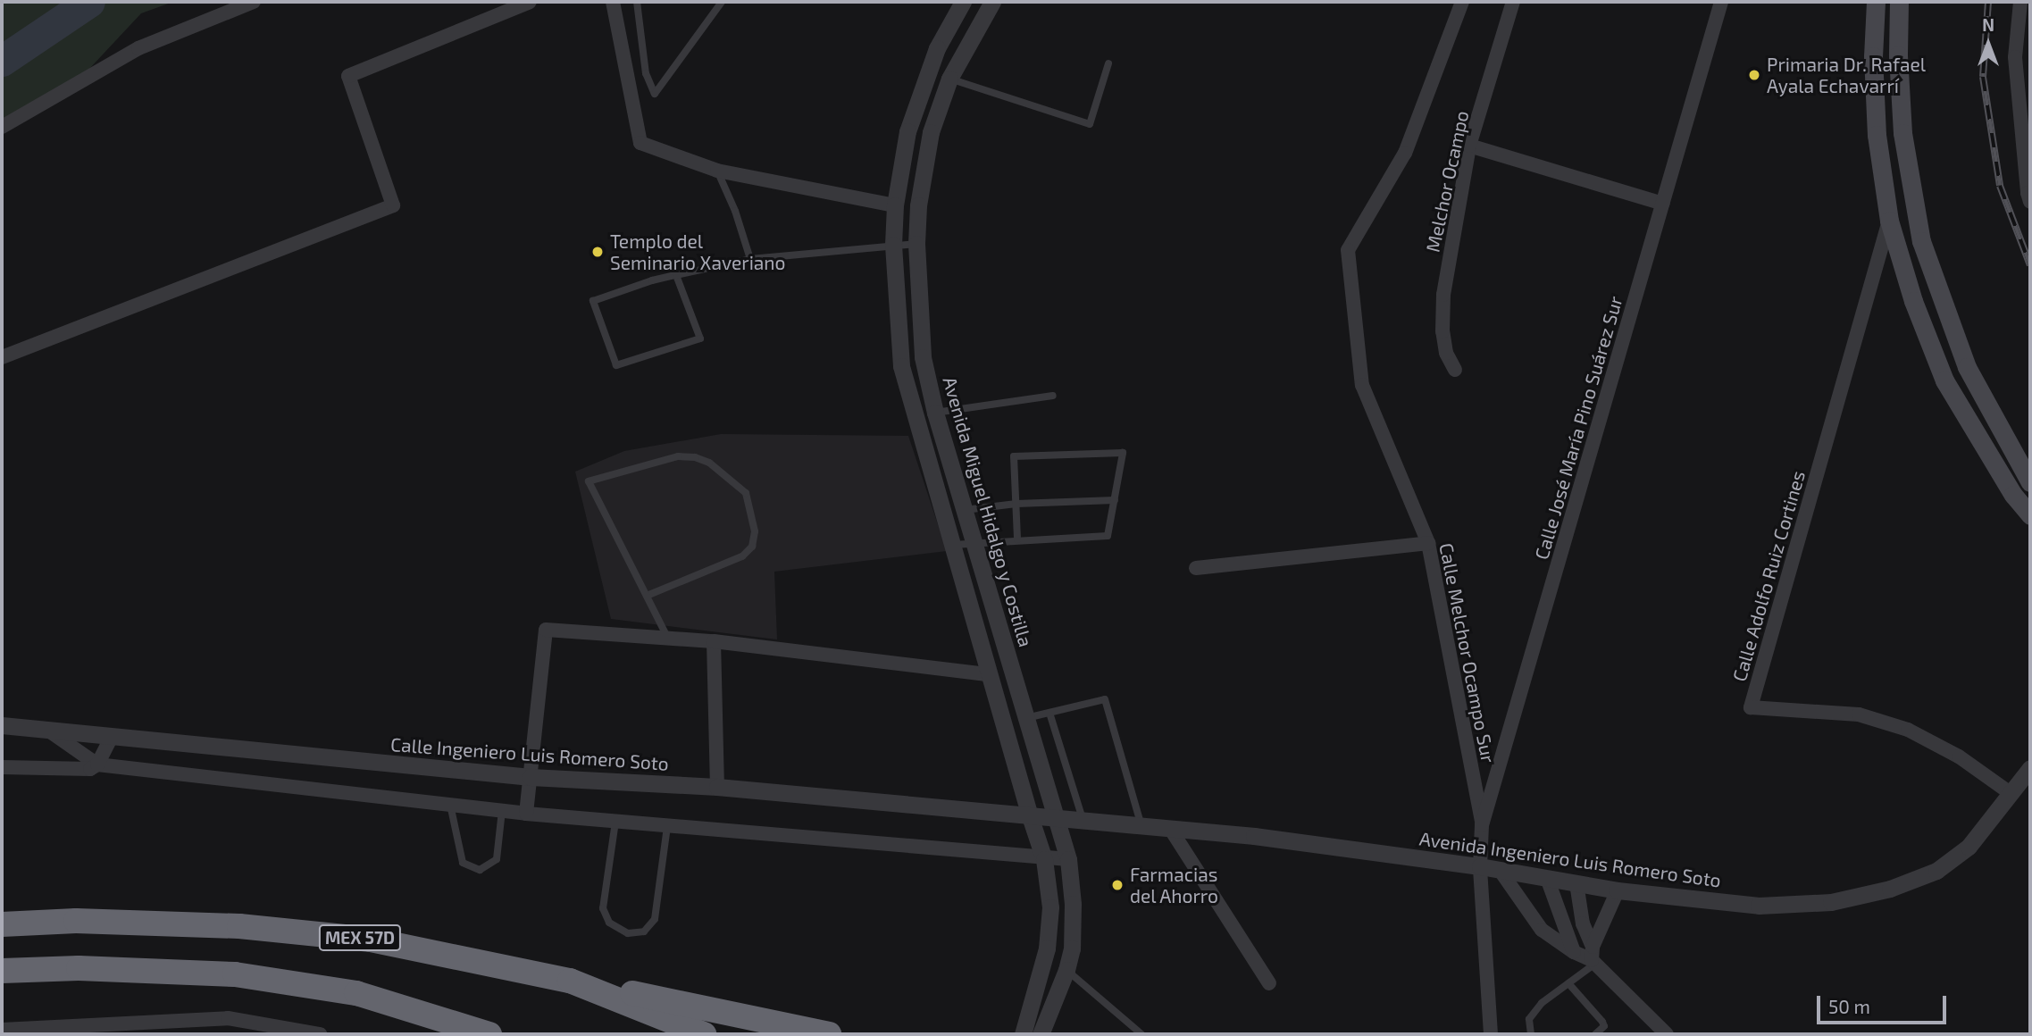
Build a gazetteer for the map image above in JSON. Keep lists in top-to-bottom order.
{
  "streets": {
    "highway": ["MEX 57D"],
    "street": [
      "Melchor Ocampo",
      "Calle José María Pino Suárez Sur",
      "Avenida Miguel Hidalgo y Costilla",
      "Calle Adolfo Ruiz Cortines",
      "Calle Melchor Ocampo Sur",
      "Calle Ingeniero Luis Romero Soto",
      "Avenida Ingeniero Luis Romero Soto"
    ]
  },
  "crossings": [
    ["Calle José María Pino Suárez Sur", "Calle Melchor Ocampo Sur"],
    ["Calle José María Pino Suárez Sur", "Avenida Ingeniero Luis Romero Soto"],
    ["Avenida Miguel Hidalgo y Costilla", "Calle Ingeniero Luis Romero Soto"],
    ["Avenida Miguel Hidalgo y Costilla", "Avenida Ingeniero Luis Romero Soto"],
    ["Calle Adolfo Ruiz Cortines", "Avenida Ingeniero Luis Romero Soto"],
    ["Calle Ingeniero Luis Romero Soto", "Avenida Ingeniero Luis Romero Soto"]
  ],
  "places": ["Primaria Dr. Rafael Ayala Echavarrí", "Templo del Seminario Xaveriano", "Farmacias del Ahorro"],
  "scale_bar": "50 m",
  "north": "top"
}
